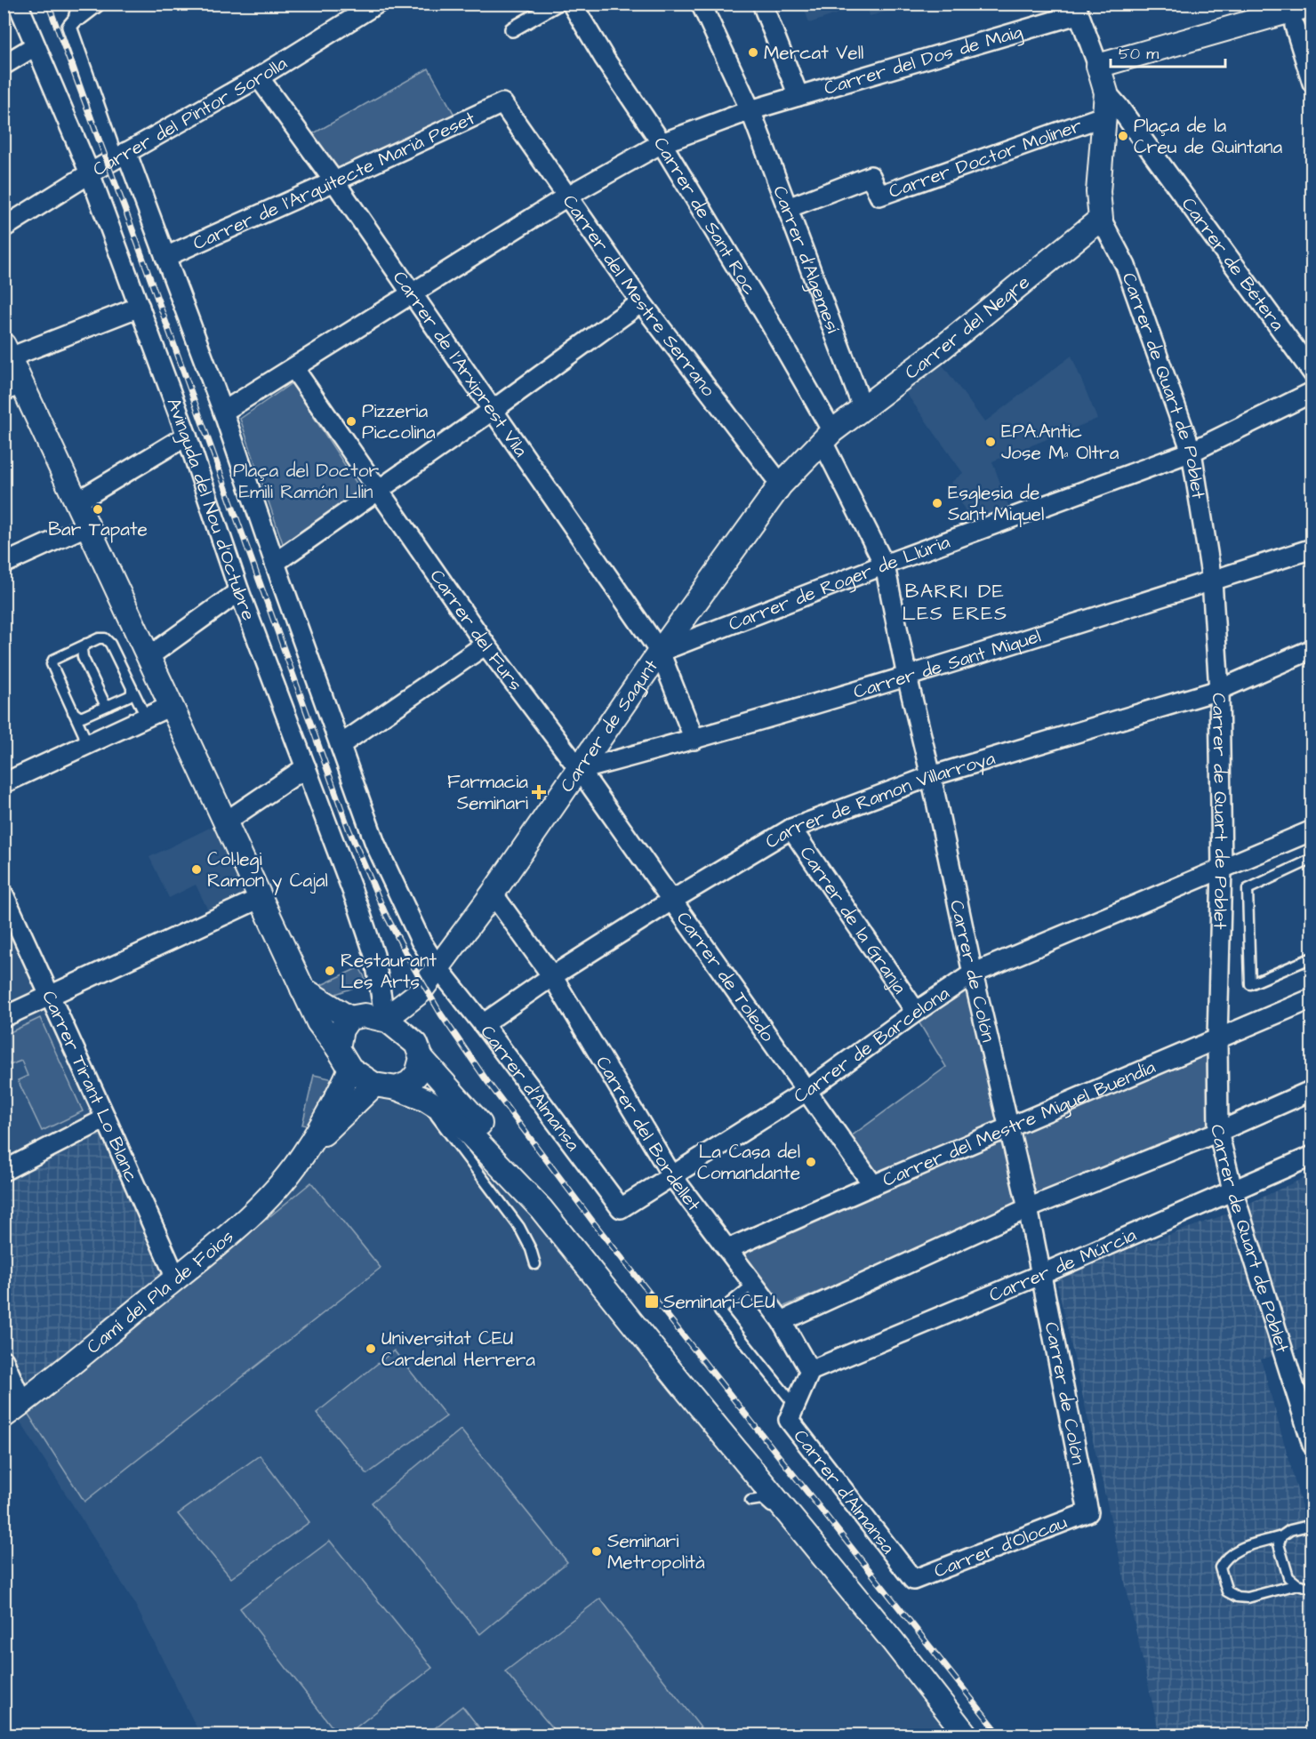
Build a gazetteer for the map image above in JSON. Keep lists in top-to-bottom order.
{
  "streets": {
    "street": [
      "Carrer del Dos de Maig",
      "Carrer del Pintor Sorolla",
      "Carrer Doctor Moliner",
      "Carrer de l'Arquitecte Marià Peset",
      "Carrer de Sant Roc",
      "Carrer d'Algemesí",
      "Carrer de Bétera",
      "Carrer del Mestre Serrano",
      "Carrer del Negre",
      "Carrer de l'Arxiprest Vila",
      "Carrer de Quart de Poblet",
      "Avinguda del Nou d'Octubre",
      "Carrer de Roger de Llúria",
      "Carrer del Furs",
      "Carrer de Sant Miquel",
      "Carrer de Sagunt",
      "Carrer de Ramon Villarroya",
      "Carrer de la Granja",
      "Carrer de Colón",
      "Carrer de Toledo",
      "Carrer de Barcelona",
      "Carrer Tirant Lo Blanc",
      "Carrer d'Almansa",
      "Carrer del Mestre Miguel Buendía",
      "Carrer del Bordellet",
      "Carrer de Múrcia",
      "Camí del Pla de Foios",
      "Carrer d'Olocau"
    ]
  },
  "crossings": [
    ["Carrer del Dos de Maig", "Carrer de Sant Roc"],
    ["Carrer del Dos de Maig", "Carrer d'Algemesí"],
    ["Carrer del Dos de Maig", "Carrer del Mestre Serrano"],
    ["Carrer del Dos de Maig", "Carrer de l'Arxiprest Vila"],
    ["Carrer del Pintor Sorolla", "Carrer de l'Arxiprest Vila"],
    ["Carrer del Pintor Sorolla", "Avinguda del Nou d'Octubre"],
    ["Carrer Doctor Moliner", "Carrer d'Algemesí"],
    ["Carrer Doctor Moliner", "Carrer de Quart de Poblet"],
    ["Carrer de l'Arquitecte Marià Peset", "Carrer del Mestre Serrano"],
    ["Carrer de l'Arquitecte Marià Peset", "Carrer de l'Arxiprest Vila"],
    ["Carrer de Sant Roc", "Carrer del Negre"],
    ["Carrer de Sant Roc", "Carrer de Sagunt"],
    ["Carrer de Sant Roc", "Carrer de Colón"],
    ["Carrer d'Algemesí", "Carrer del Negre"],
    ["Carrer del Mestre Serrano", "Carrer de Sagunt"],
    ["Carrer del Negre", "Carrer de Quart de Poblet"],
    ["Carrer del Negre", "Carrer de Sagunt"],
    ["Carrer del Negre", "Carrer de Colón"],
    ["Carrer de l'Arxiprest Vila", "Carrer de Roger de Llúria"],
    ["Carrer de l'Arxiprest Vila", "Carrer de Sant Miquel"],
    ["Carrer de l'Arxiprest Vila", "Carrer de Sagunt"],
    ["Carrer de Quart de Poblet", "Carrer de Roger de Llúria"],
    ["Carrer de Quart de Poblet", "Carrer de Sant Miquel"],
    ["Carrer de Quart de Poblet", "Carrer de Ramon Villarroya"],
    ["Carrer de Quart de Poblet", "Carrer de Barcelona"],
    ["Carrer de Quart de Poblet", "Carrer del Mestre Miguel Buendía"],
    ["Carrer de Quart de Poblet", "Carrer de Múrcia"],
    ["Avinguda del Nou d'Octubre", "Carrer de Sagunt"],
    ["Avinguda del Nou d'Octubre", "Camí del Pla de Foios"],
    ["Carrer de Roger de Llúria", "Carrer de Sagunt"],
    ["Carrer de Roger de Llúria", "Carrer de Colón"],
    ["Carrer del Furs", "Carrer de Sant Miquel"],
    ["Carrer del Furs", "Carrer de Sagunt"],
    ["Carrer del Furs", "Carrer de Toledo"],
    ["Carrer de Sant Miquel", "Carrer de Sagunt"],
    ["Carrer de Sant Miquel", "Carrer de Colón"],
    ["Carrer de Sant Miquel", "Carrer de Toledo"],
    ["Carrer de Sagunt", "Carrer de Colón"],
    ["Carrer de Sagunt", "Carrer de Toledo"],
    ["Carrer de Sagunt", "Carrer d'Almansa"],
    ["Carrer de Sagunt", "Carrer del Bordellet"],
    ["Carrer de Sagunt", "Camí del Pla de Foios"],
    ["Carrer de Ramon Villarroya", "Carrer de la Granja"],
    ["Carrer de Ramon Villarroya", "Carrer de Colón"],
    ["Carrer de Ramon Villarroya", "Carrer de Toledo"],
    ["Carrer de Ramon Villarroya", "Carrer d'Almansa"],
    ["Carrer de Ramon Villarroya", "Carrer del Bordellet"],
    ["Carrer de la Granja", "Carrer de Barcelona"],
    ["Carrer de Colón", "Carrer de Barcelona"],
    ["Carrer de Colón", "Carrer del Mestre Miguel Buendía"],
    ["Carrer de Colón", "Carrer de Múrcia"],
    ["Carrer de Colón", "Carrer d'Olocau"],
    ["Carrer de Toledo", "Carrer de Barcelona"],
    ["Carrer de Toledo", "Carrer del Mestre Miguel Buendía"],
    ["Carrer de Barcelona", "Carrer d'Almansa"],
    ["Carrer de Barcelona", "Carrer del Bordellet"],
    ["Carrer Tirant Lo Blanc", "Camí del Pla de Foios"],
    ["Carrer d'Almansa", "Carrer del Bordellet"],
    ["Carrer d'Almansa", "Carrer de Múrcia"],
    ["Carrer d'Almansa", "Carrer d'Olocau"],
    ["Carrer del Mestre Miguel Buendía", "Carrer del Bordellet"],
    ["Carrer del Bordellet", "Carrer de Múrcia"]
  ],
  "districts": ["BARRI DE LES ERES"],
  "parks": ["Plaça del Doctor Emili Ramón Llin"],
  "places": {
    "other": [
      "Mercat Vell",
      "Plaça de la Creu de Quintana",
      "Pizzeria Piccolina",
      "EPA.Antic Jose Mª Oltra",
      "Esglesia de Sant Miquel",
      "Bar Tapate",
      "Col·legi Ramon y Cajal",
      "Restaurant Les Arts",
      "La Casa del Comandante",
      "Universitat CEU Cardenal Herrera",
      "Seminari Metropolità"
    ],
    "health": ["Farmacia Seminari"],
    "transit": ["Seminari-CEU"]
  },
  "scale_bar": "50 m"
}
